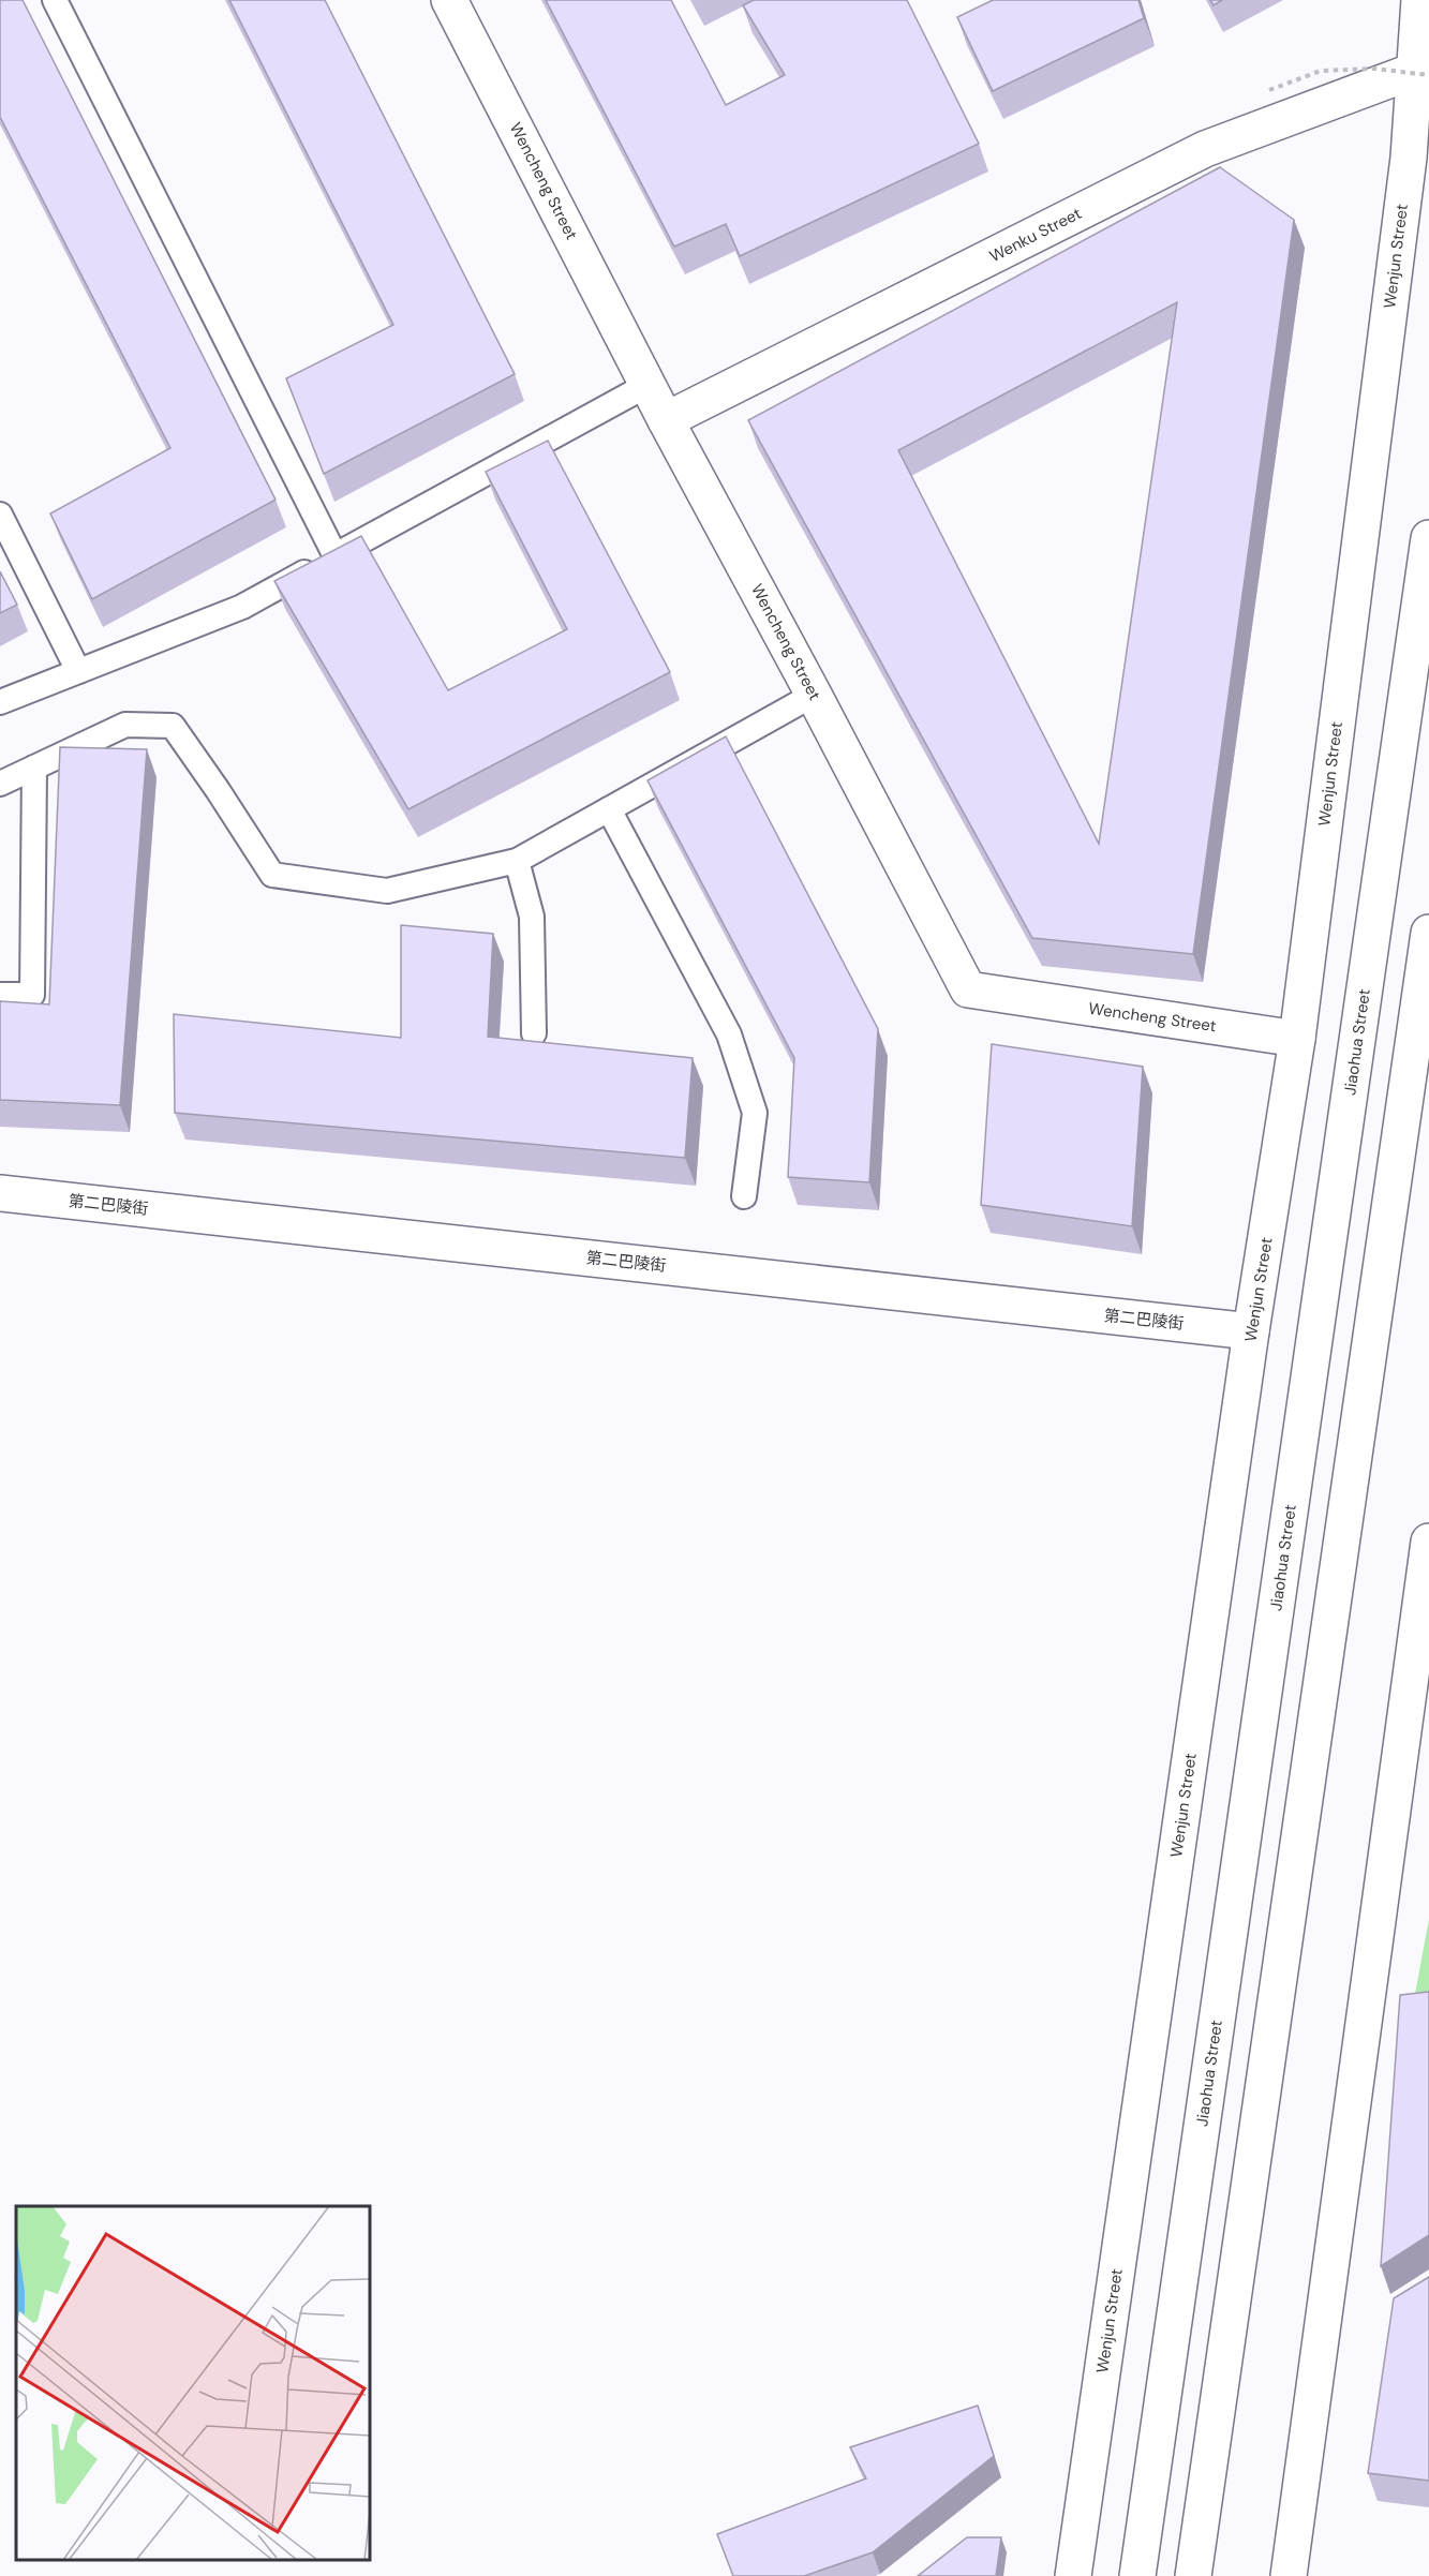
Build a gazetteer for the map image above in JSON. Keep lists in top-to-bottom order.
{
  "streets": {
    "main road": [
      "Wencheng Street",
      "Wenku Street",
      "Wenjun Street",
      "Jiaohua Street",
      "第二巴陵街"
    ]
  },
  "crossings": [
    ["Wencheng Street", "Wenku Street"],
    ["Wencheng Street", "Wenjun Street"],
    ["Wenku Street", "Wenjun Street"],
    ["Wenjun Street", "第二巴陵街"]
  ]
}
